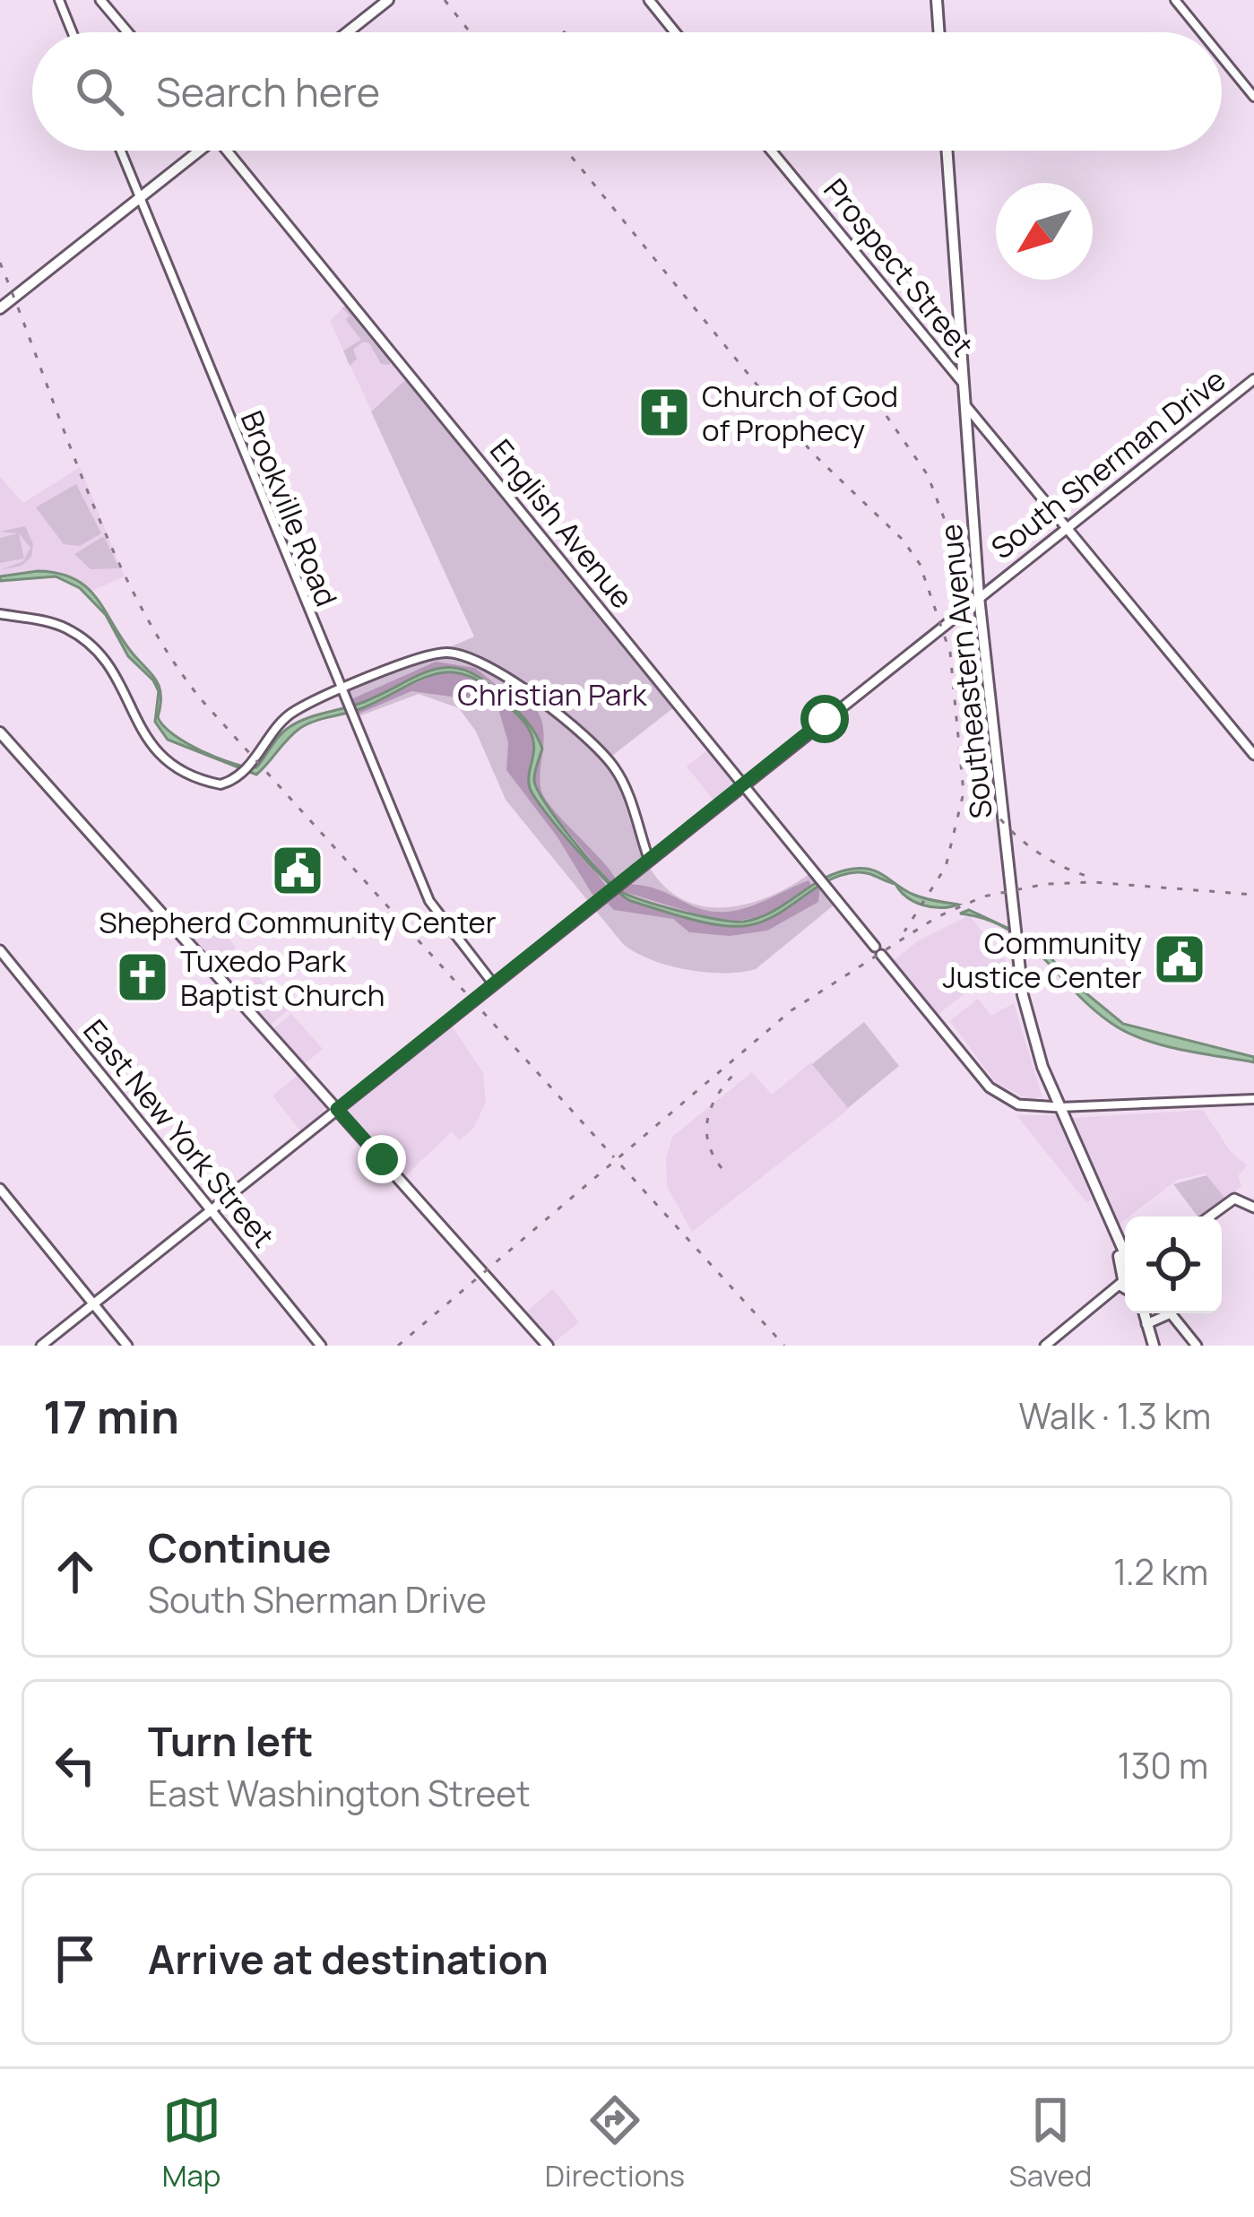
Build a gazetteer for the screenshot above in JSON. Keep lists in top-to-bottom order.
{
  "streets": {
    "main road": [
      "Prospect Street",
      "South Sherman Drive",
      "English Avenue",
      "Southeastern Avenue",
      "East New York Street"
    ],
    "street": ["Brookville Road"]
  },
  "crossings": [
    ["Prospect Street", "South Sherman Drive"],
    ["Prospect Street", "Southeastern Avenue"],
    ["South Sherman Drive", "Brookville Road"],
    ["South Sherman Drive", "English Avenue"],
    ["South Sherman Drive", "Southeastern Avenue"],
    ["South Sherman Drive", "East New York Street"],
    ["English Avenue", "Southeastern Avenue"]
  ],
  "parks": ["Christian Park"],
  "places": {
    "church": ["Church of God of Prophecy", "Tuxedo Park Baptist Church"],
    "public building": ["Shepherd Community Center", "Community Justice Center"]
  },
  "north": "bottom left",
  "page": {
    "search": "Search here",
    "heading": ["17 min", "Walk · 1.3 km"],
    "list": [
      ["Continue", "South Sherman Drive", "1.2 km"],
      ["Turn left", "East Washington Street", "130 m"],
      "Arrive at destination"
    ],
    "nav": ["Map", "Directions", "Saved"]
  }
}
